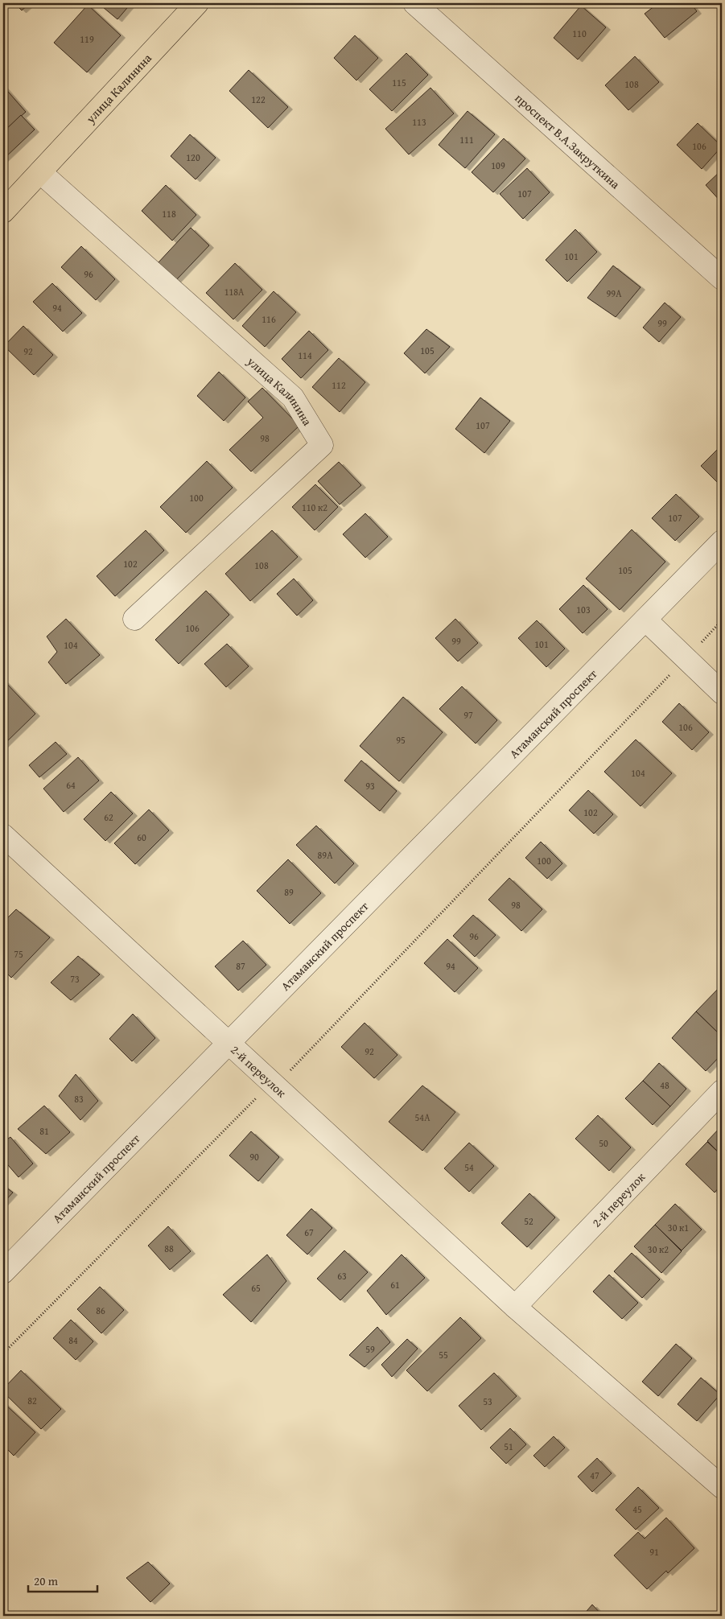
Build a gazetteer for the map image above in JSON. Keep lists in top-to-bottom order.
{
  "streets": {
    "main road": ["улица Калинина"],
    "street": ["проспект В.А.Закруткина", "Атаманский проспект", "2-й переулок"]
  },
  "crossings": [
    ["Атаманский проспект", "2-й переулок"]
  ],
  "house_numbers": [
    "110",
    "119",
    "115",
    "108",
    "122",
    "113",
    "111",
    "106",
    "120",
    "109",
    "107",
    "118",
    "101",
    "96",
    "118А",
    "99А",
    "94",
    "116",
    "99",
    "105",
    "92",
    "114",
    "112",
    "107",
    "98",
    "100",
    "110 к2",
    "107",
    "102",
    "108",
    "105",
    "103",
    "106",
    "99",
    "101",
    "104",
    "97",
    "106",
    "95",
    "104",
    "64",
    "93",
    "102",
    "62",
    "60",
    "89А",
    "100",
    "89",
    "98",
    "96",
    "75",
    "87",
    "94",
    "73",
    "92",
    "48",
    "83",
    "54А",
    "81",
    "50",
    "90",
    "54",
    "52",
    "30 к1",
    "67",
    "88",
    "30 к2",
    "63",
    "61",
    "65",
    "86",
    "84",
    "59",
    "55",
    "82",
    "53",
    "51",
    "47",
    "45",
    "91"
  ],
  "scale_bar": "20 m"
}
